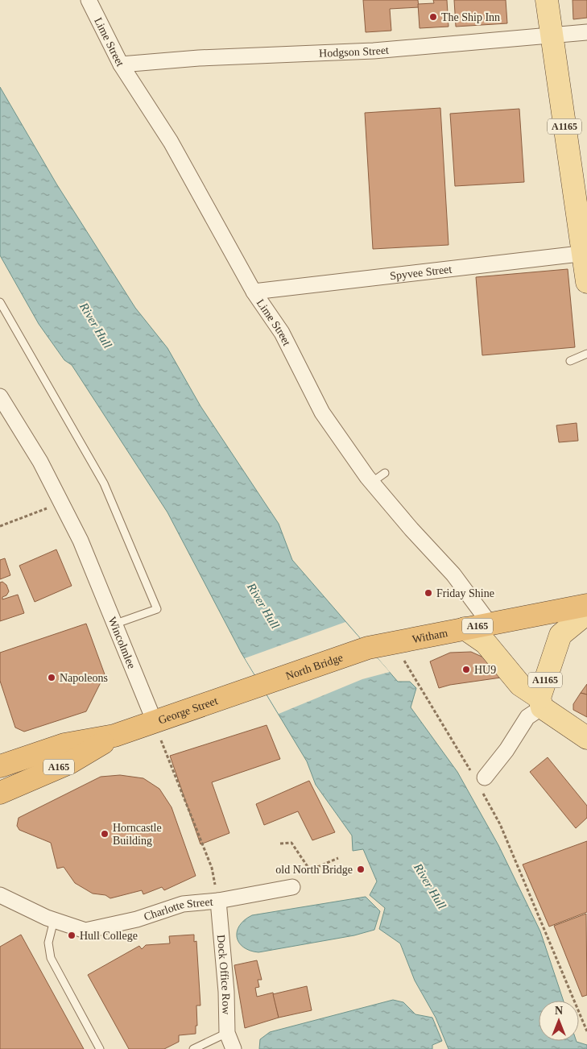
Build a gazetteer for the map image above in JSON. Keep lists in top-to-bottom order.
{
  "streets": {
    "highway": [
      "A165",
      "Witham",
      "North Bridge",
      "George Street"
    ],
    "main road": ["A1165"],
    "street": [
      "Lime Street",
      "Hodgson Street",
      "Spyvee Street",
      "Wincolmlee",
      "Charlotte Street",
      "Dock Office Row"
    ]
  },
  "crossings": [
    ["Lime Street", "Hodgson Street"],
    ["Lime Street", "Spyvee Street"],
    ["Lime Street", "Witham"],
    ["Hodgson Street", "A1165"],
    ["A1165", "Spyvee Street"],
    ["A1165", "Witham"],
    ["Witham", "North Bridge"],
    ["Wincolmlee", "George Street"],
    ["North Bridge", "George Street"],
    ["Charlotte Street", "Dock Office Row"]
  ],
  "water": ["River Hull"],
  "places": [
    "The Ship Inn",
    "Friday Shine",
    "HU9",
    "Napoleons",
    "Horncastle Building",
    "old North Bridge",
    "Hull College"
  ],
  "north": "top"
}
